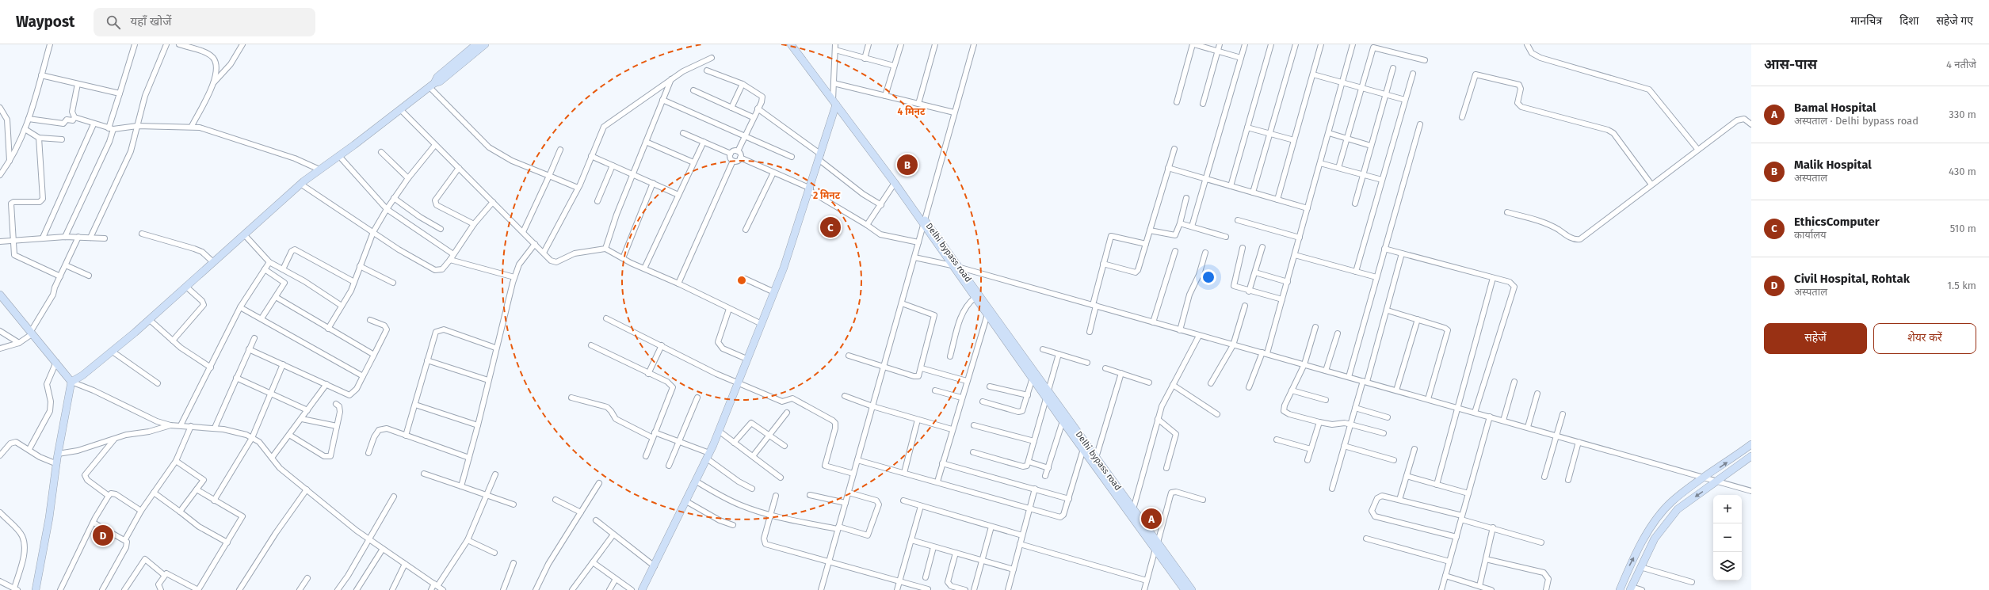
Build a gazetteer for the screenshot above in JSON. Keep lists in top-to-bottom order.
{
  "streets": {
    "street": ["Delhi bypass road"]
  },
  "page": {
    "header": "Waypost",
    "search": "यहाँ खोजें",
    "nav": ["मानचित्र", "दिशा", "सहेजे गए"],
    "heading": ["आस-पास", "4 नतीजे"],
    "list": [
      {
        "mark": "A",
        "name": "Bamal Hospital",
        "note": "अस्पताल · Delhi bypass road",
        "value": "330 m"
      },
      {
        "mark": "B",
        "name": "Malik Hospital",
        "note": "अस्पताल",
        "value": "430 m"
      },
      {
        "mark": "C",
        "name": "EthicsComputer",
        "note": "कार्यालय",
        "value": "510 m"
      },
      {
        "mark": "D",
        "name": "Civil Hospital, Rohtak",
        "note": "अस्पताल",
        "value": "1.5 km"
      }
    ],
    "pins": [
      "B",
      "C",
      "A",
      "D"
    ],
    "buttons": ["सहेजें", "शेयर करें"],
    "map_buttons": ["+", "−"]
  },
  "rings": ["4 मिनट", "2 मिनट"]
}
